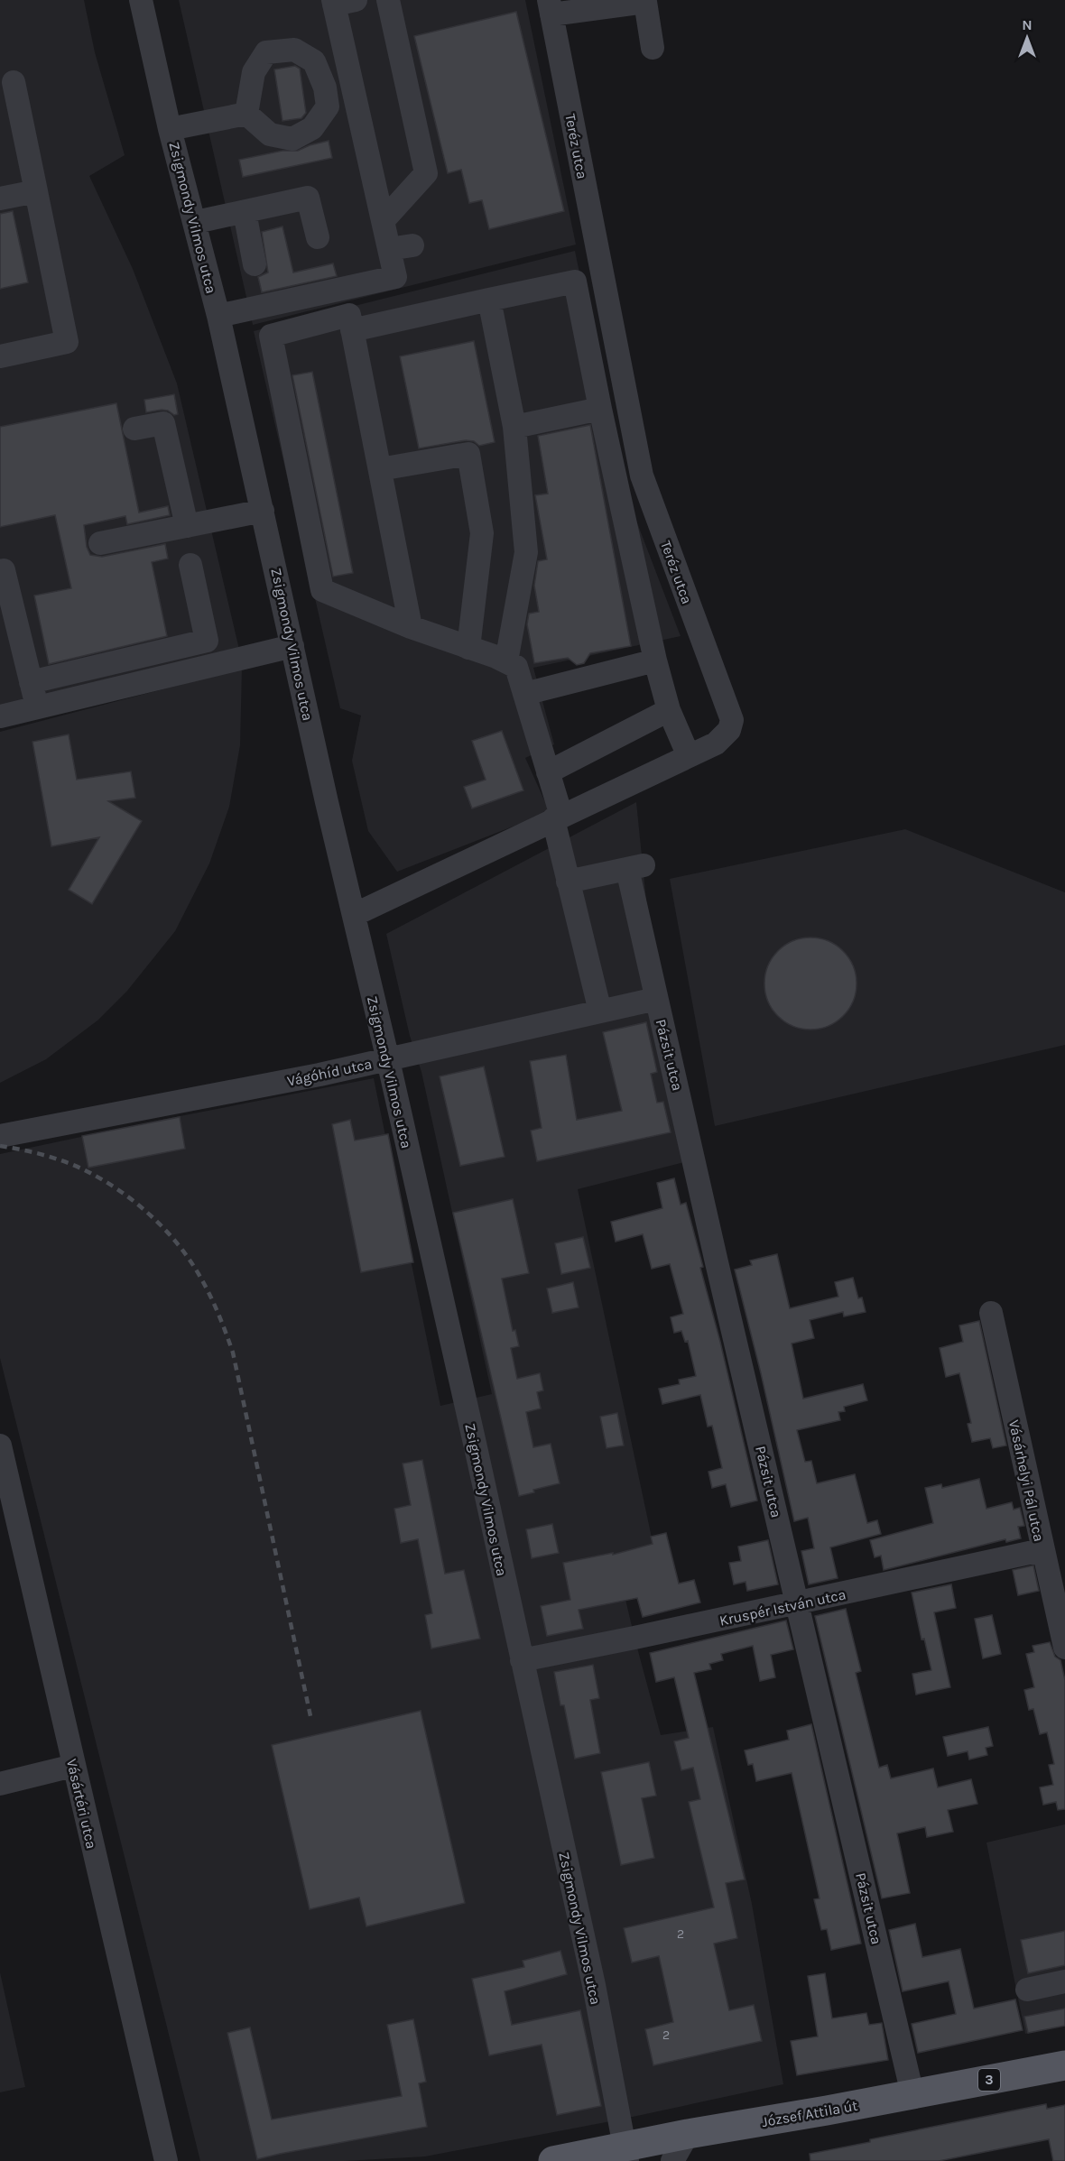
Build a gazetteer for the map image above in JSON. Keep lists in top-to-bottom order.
{
  "streets": {
    "main road": ["3", "József Attila út"],
    "street": [
      "Teréz utca",
      "Zsigmondy Vilmos utca",
      "Pázsit utca",
      "Vágóhíd utca",
      "Vásárhelyi Pál utca",
      "Kruspér István utca",
      "Vásártéri utca"
    ]
  },
  "crossings": [
    ["Teréz utca", "Zsigmondy Vilmos utca"],
    ["Zsigmondy Vilmos utca", "Vágóhíd utca"],
    ["Zsigmondy Vilmos utca", "Kruspér István utca"],
    ["Zsigmondy Vilmos utca", "József Attila út"],
    ["Pázsit utca", "Vágóhíd utca"],
    ["Pázsit utca", "Kruspér István utca"],
    ["Pázsit utca", "József Attila út"],
    ["Vásárhelyi Pál utca", "Kruspér István utca"]
  ],
  "house_numbers": ["2", "2"],
  "north": "top"
}
